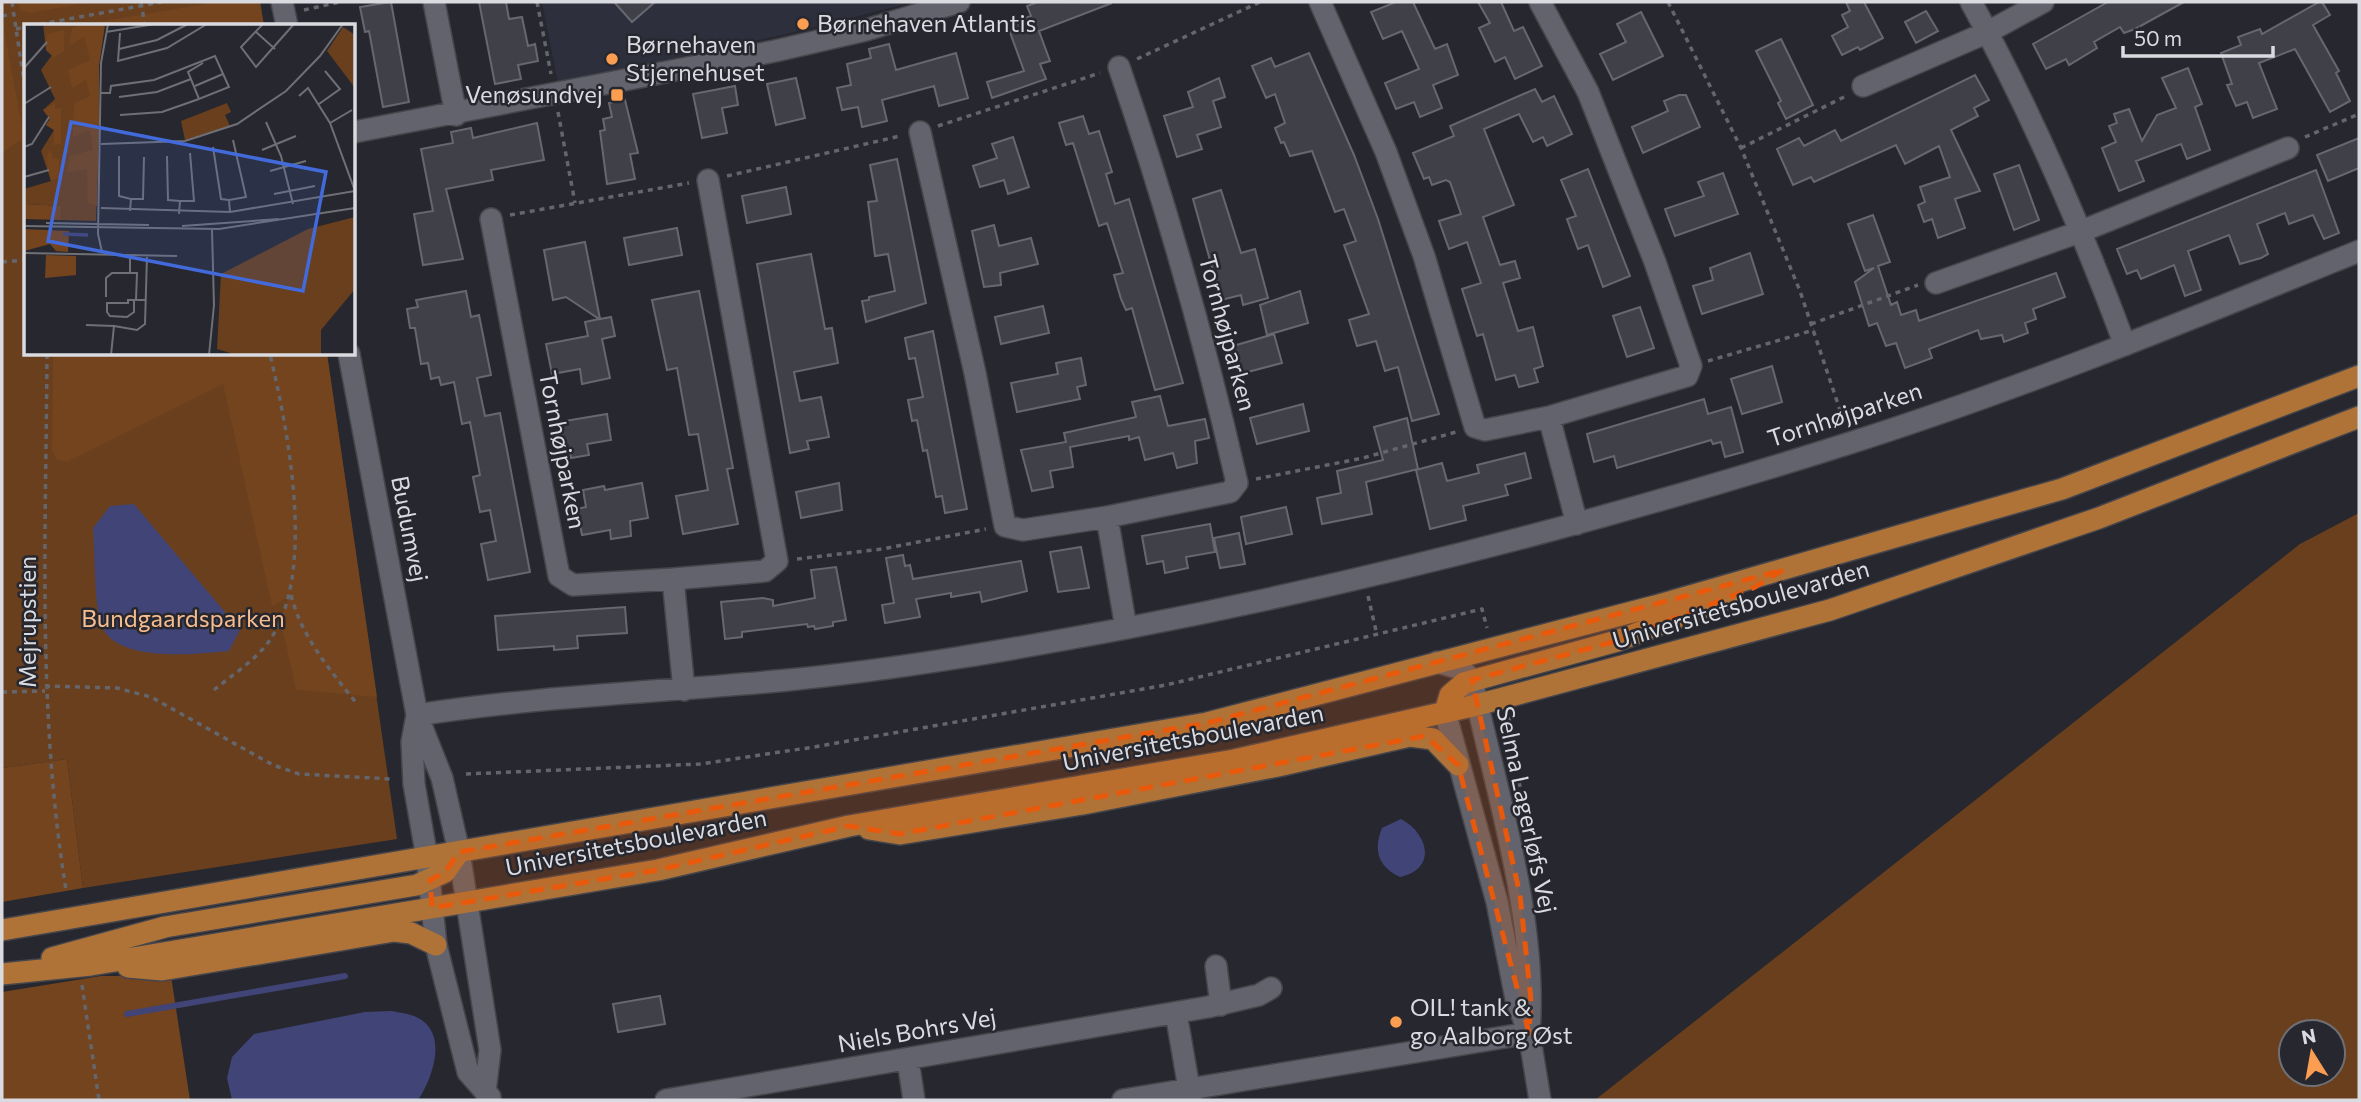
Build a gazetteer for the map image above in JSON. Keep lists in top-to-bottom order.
{
  "streets": {
    "main road": ["Universitetsboulevarden"],
    "street": [
      "Tornhøjparken",
      "Budumvej",
      "Selma Lagerløfs Vej",
      "Niels Bohrs Vej"
    ],
    "path": ["Mejrupstien"]
  },
  "crossings": [
    ["Tornhøjparken", "Budumvej"],
    ["Budumvej", "Universitetsboulevarden"],
    ["Universitetsboulevarden", "Selma Lagerløfs Vej"]
  ],
  "parks": ["Bundgaardsparken"],
  "places": {
    "other": ["Børnehaven Atlantis", "Børnehaven Stjernehuset", "OIL! tank & go Aalborg Øst"],
    "transit": ["Venøsundvej"]
  },
  "scale_bar": "50 m",
  "north": "top"
}
